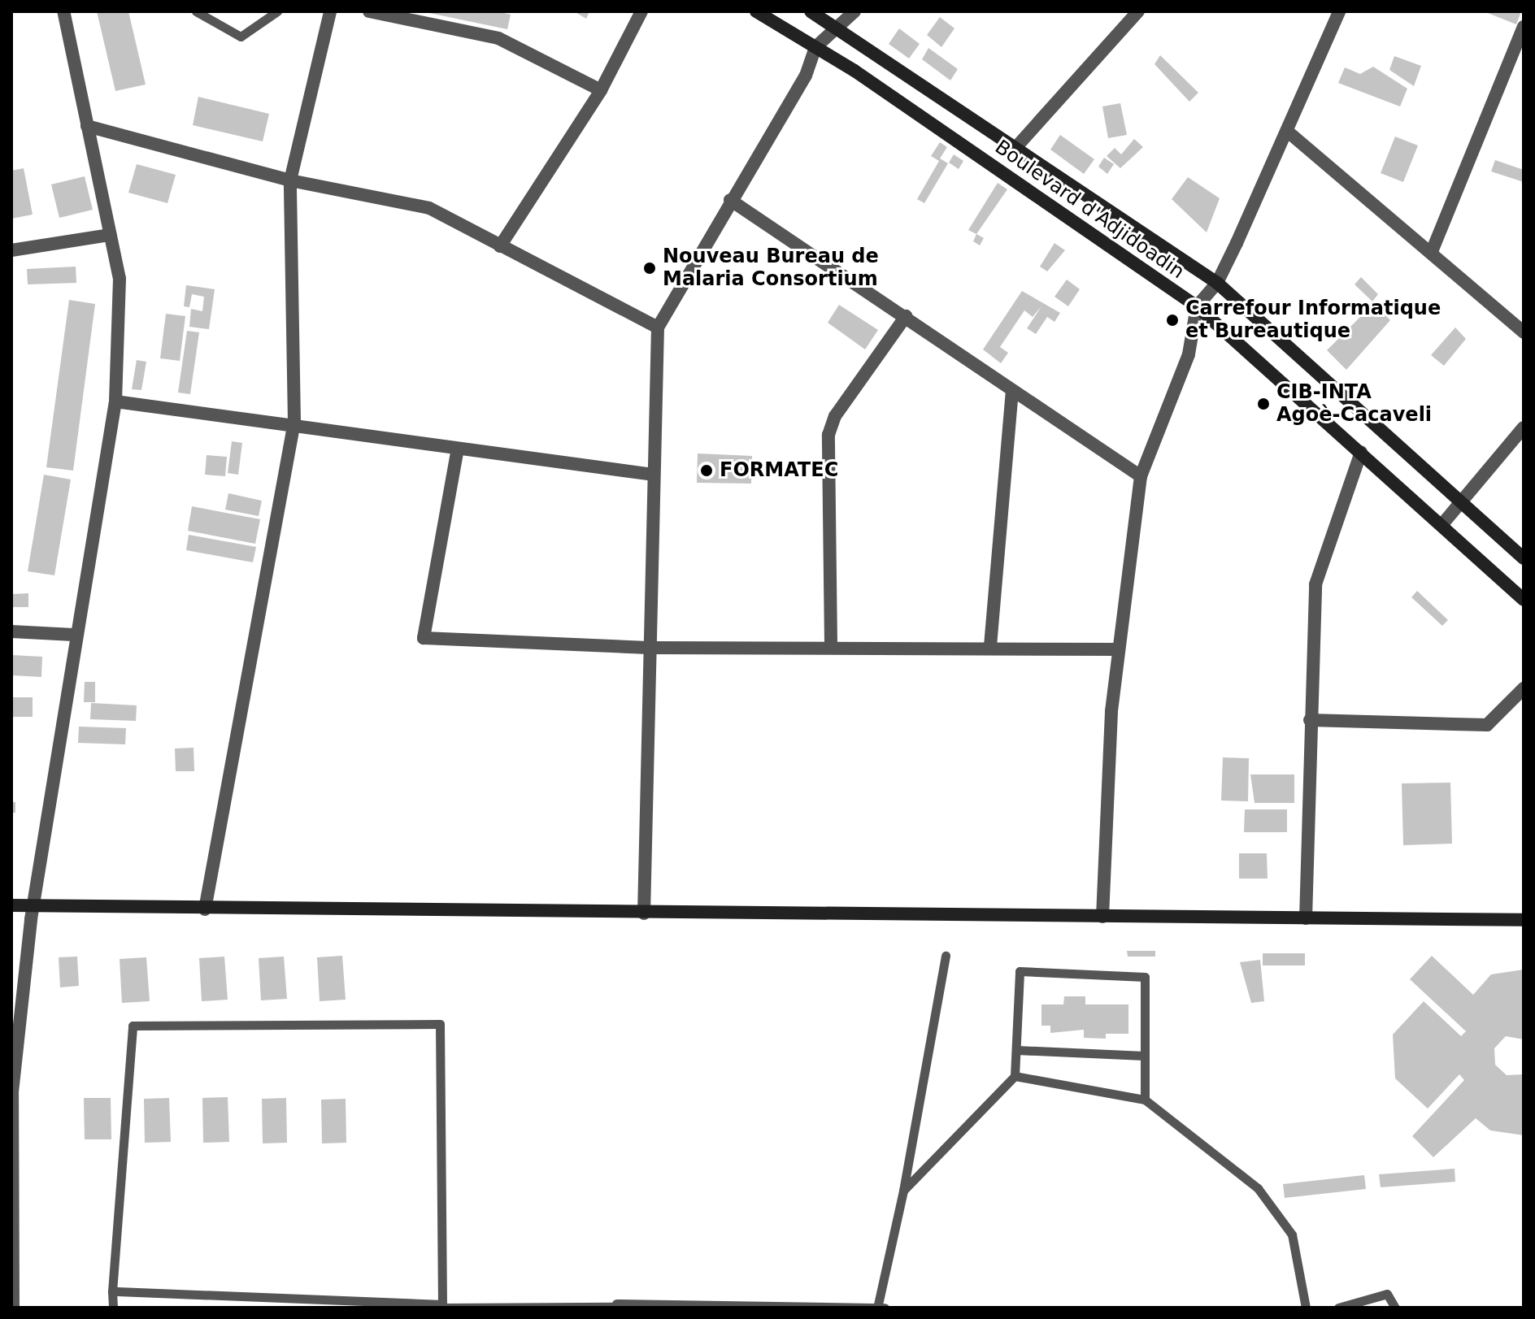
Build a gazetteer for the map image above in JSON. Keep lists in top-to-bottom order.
{
  "streets": {
    "main road": ["Boulevard d'Adjidoadin"]
  },
  "places": [
    "Nouveau Bureau de Malaria Consortium",
    "Carrefour Informatique et Bureautique",
    "CIB-INTA Agoè-Cacaveli",
    "FORMATEC"
  ]
}
